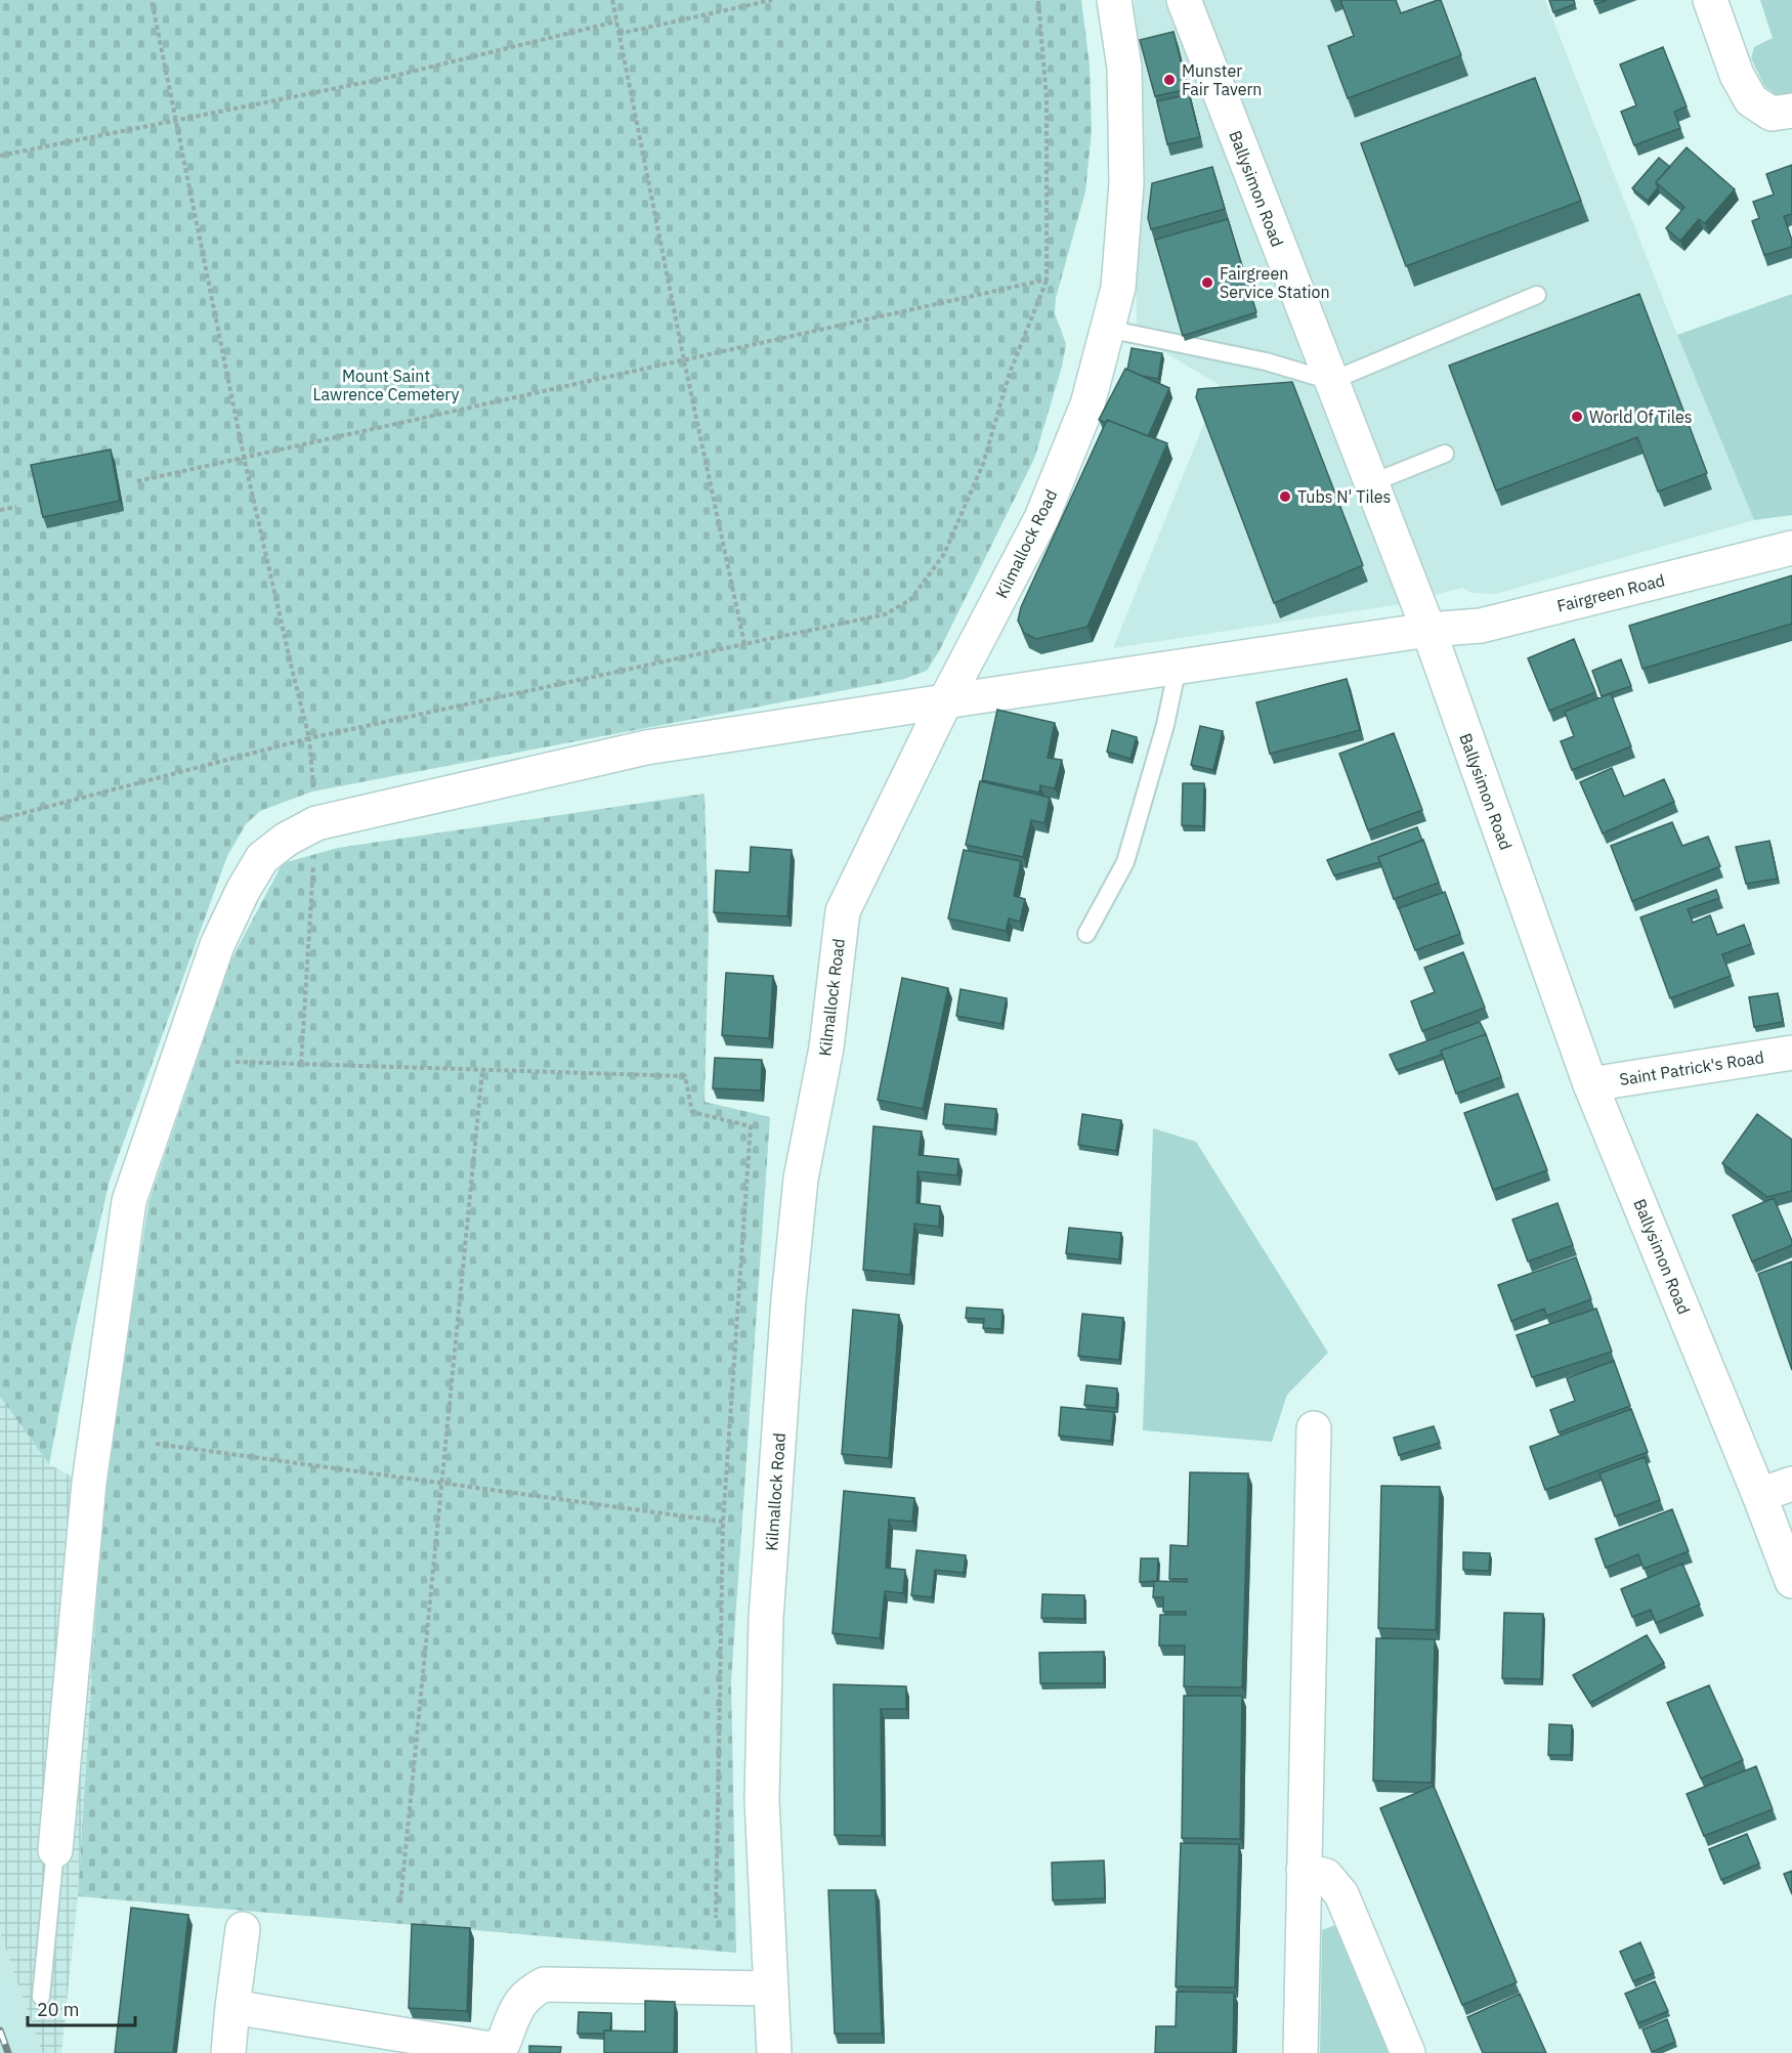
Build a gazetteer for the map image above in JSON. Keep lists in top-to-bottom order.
{
  "streets": {
    "street": [
      "Ballysimon Road",
      "Kilmallock Road",
      "Fairgreen Road",
      "Saint Patrick's Road"
    ]
  },
  "crossings": [
    ["Ballysimon Road", "Fairgreen Road"],
    ["Ballysimon Road", "Saint Patrick's Road"],
    ["Kilmallock Road", "Fairgreen Road"]
  ],
  "parks": ["Mount Saint Lawrence Cemetery"],
  "places": [
    "Munster Fair Tavern",
    "Fairgreen Service Station",
    "World Of Tiles",
    "Tubs N' Tiles"
  ],
  "scale_bar": "20 m"
}
